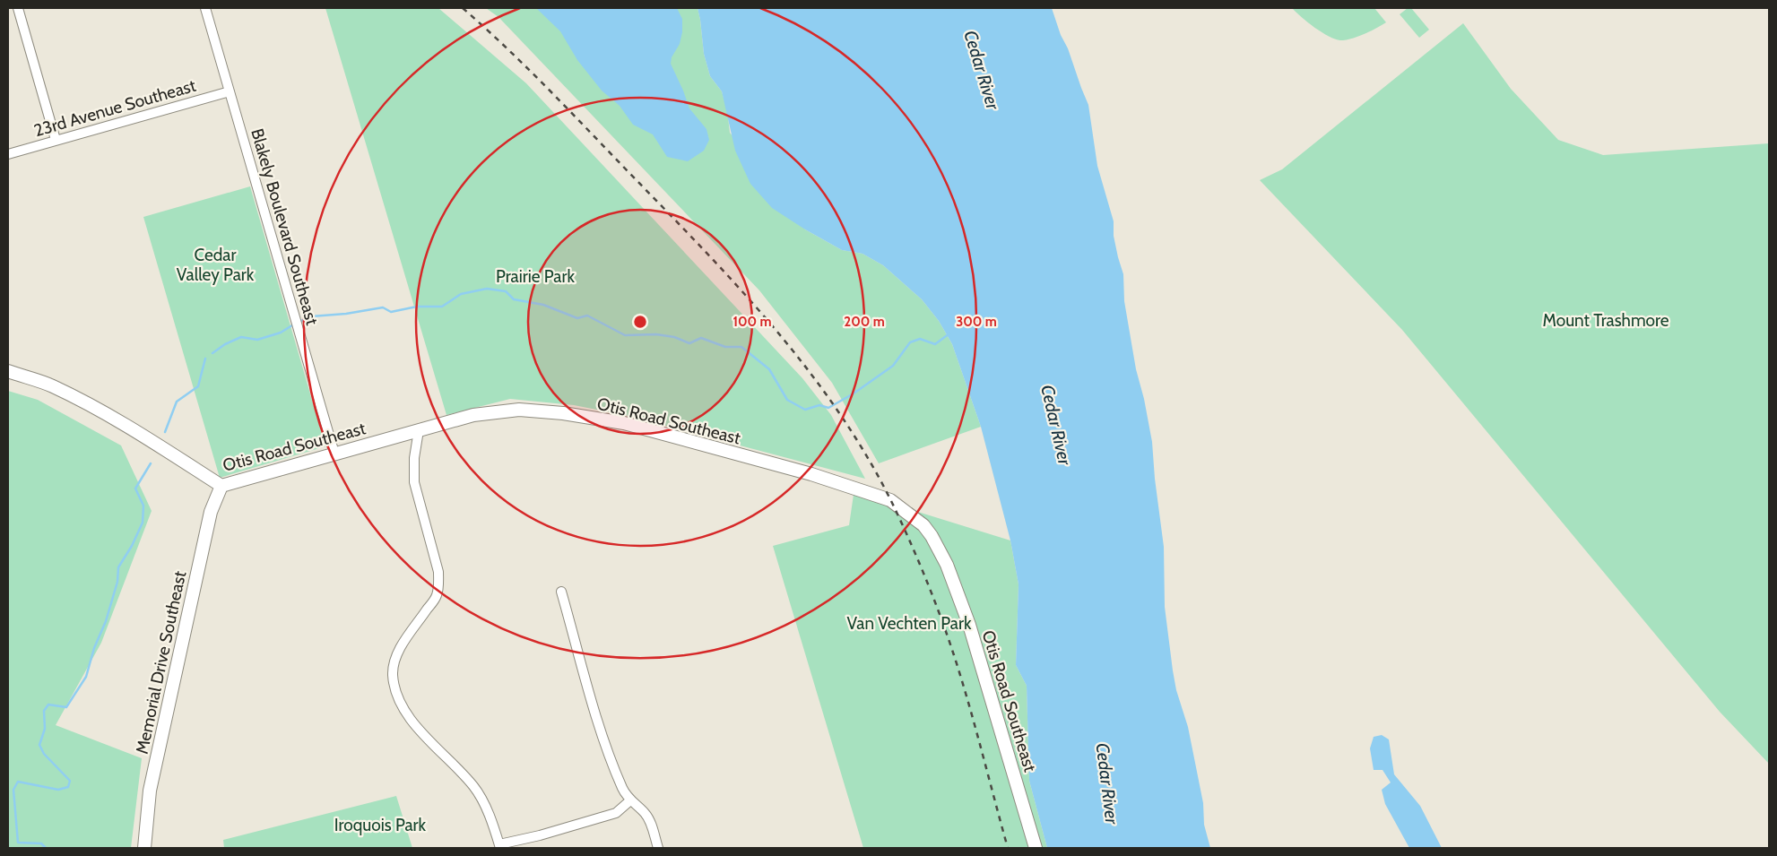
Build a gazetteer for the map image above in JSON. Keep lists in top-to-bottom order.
{
  "streets": {
    "street": [
      "23rd Avenue Southeast",
      "Blakely Boulevard Southeast",
      "Otis Road Southeast",
      "Memorial Drive Southeast"
    ]
  },
  "crossings": [
    ["23rd Avenue Southeast", "Blakely Boulevard Southeast"],
    ["Blakely Boulevard Southeast", "Otis Road Southeast"],
    ["Otis Road Southeast", "Memorial Drive Southeast"]
  ],
  "water": ["Cedar River"],
  "parks": [
    "Cedar Valley Park",
    "Prairie Park",
    "Mount Trashmore",
    "Van Vechten Park",
    "Iroquois Park"
  ],
  "rings": ["100 m", "200 m", "300 m"]
}
